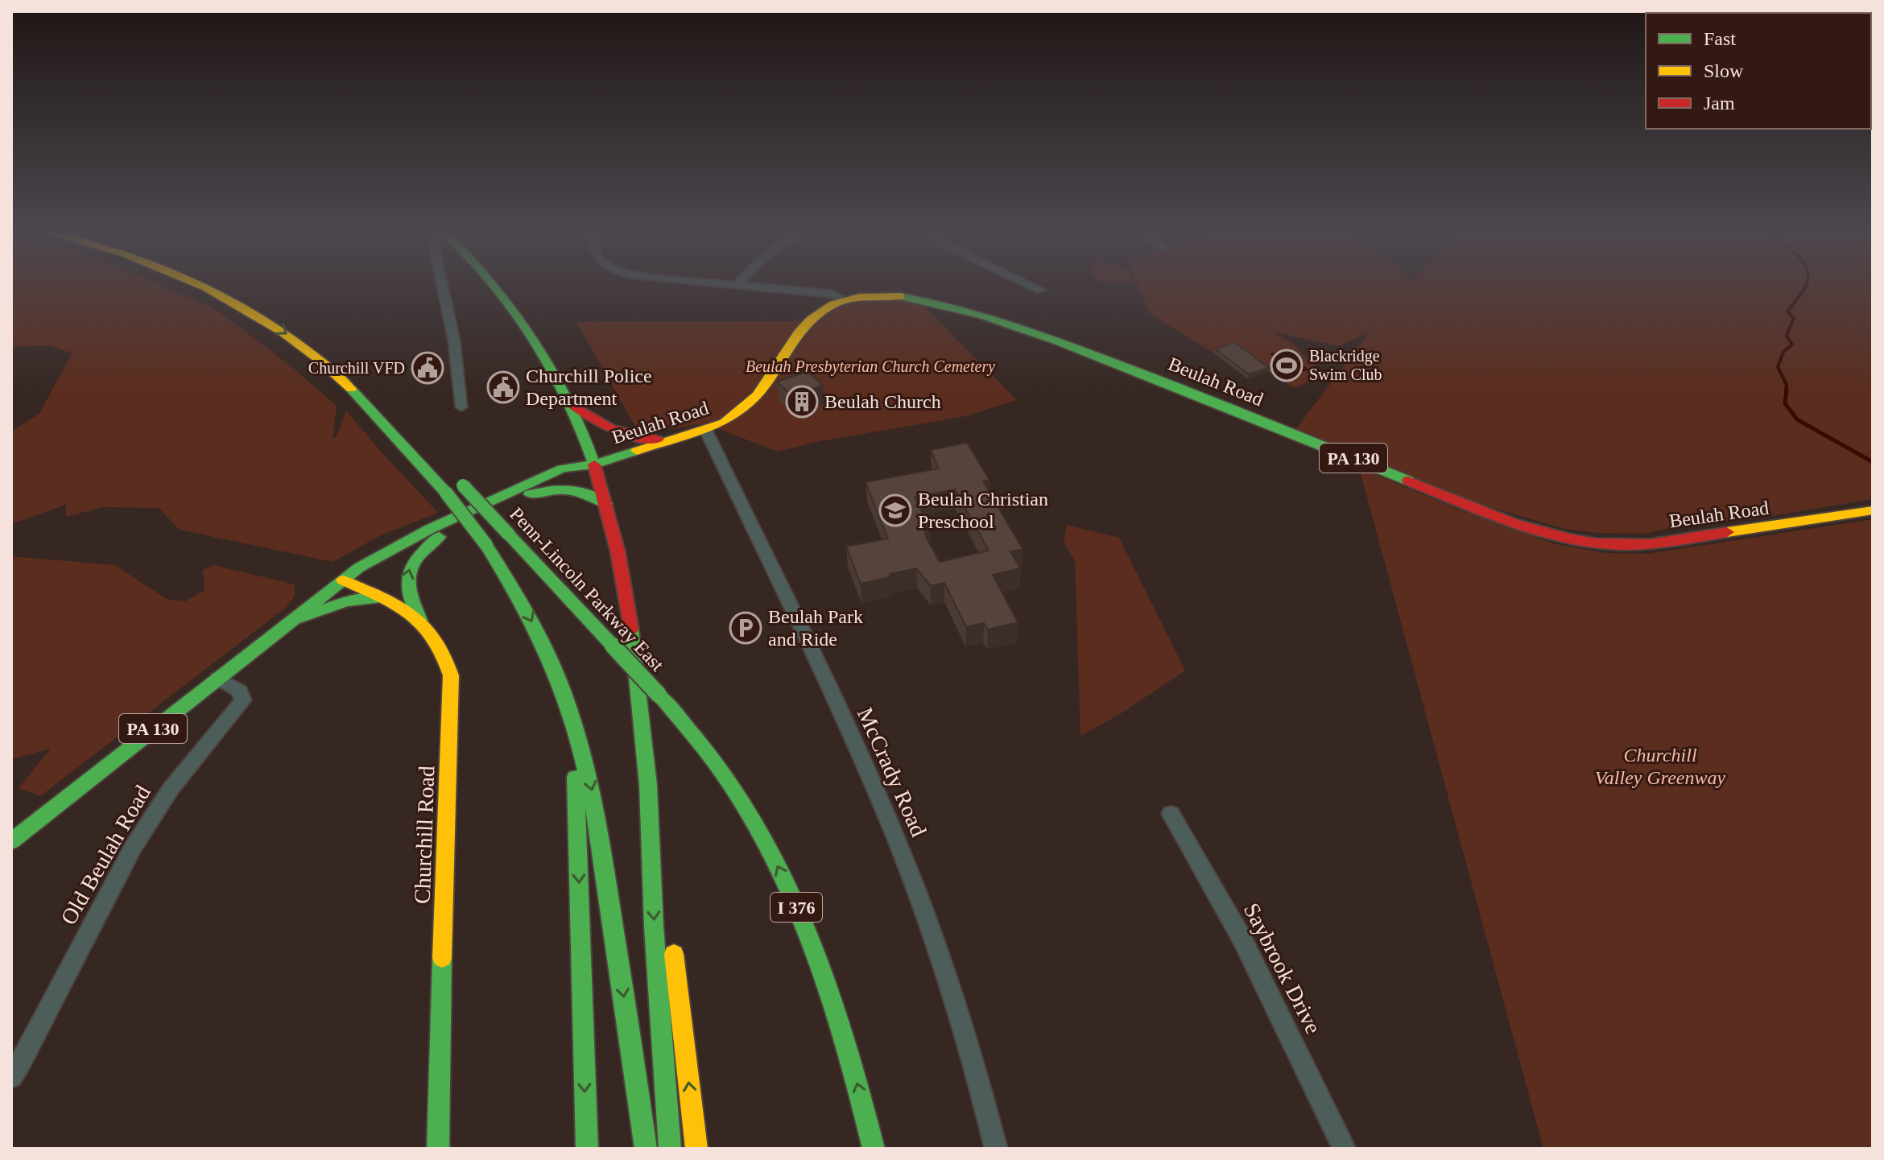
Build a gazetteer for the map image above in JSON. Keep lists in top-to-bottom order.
{
  "streets": {
    "main road": [
      "Beulah Road",
      "PA 130",
      "Penn-Lincoln Parkway East",
      "Churchill Road",
      "I 376"
    ],
    "street": ["McCrady Road", "Old Beulah Road", "Saybrook Drive"]
  },
  "crossings": [
    ["Beulah Road", "McCrady Road"],
    ["Beulah Road", "Churchill Road"],
    ["Beulah Road", "Old Beulah Road"]
  ],
  "parks": ["Beulah Presbyterian Church Cemetery", "Churchill Valley Greenway"],
  "places": {
    "sports": ["Blackridge Swim Club"],
    "public building": ["Churchill VFD", "Churchill Police Department"],
    "building": ["Beulah Church"],
    "school or university": ["Beulah Christian Preschool"],
    "parking": ["Beulah Park and Ride"]
  },
  "legend": ["Fast", "Slow", "Jam"]
}
